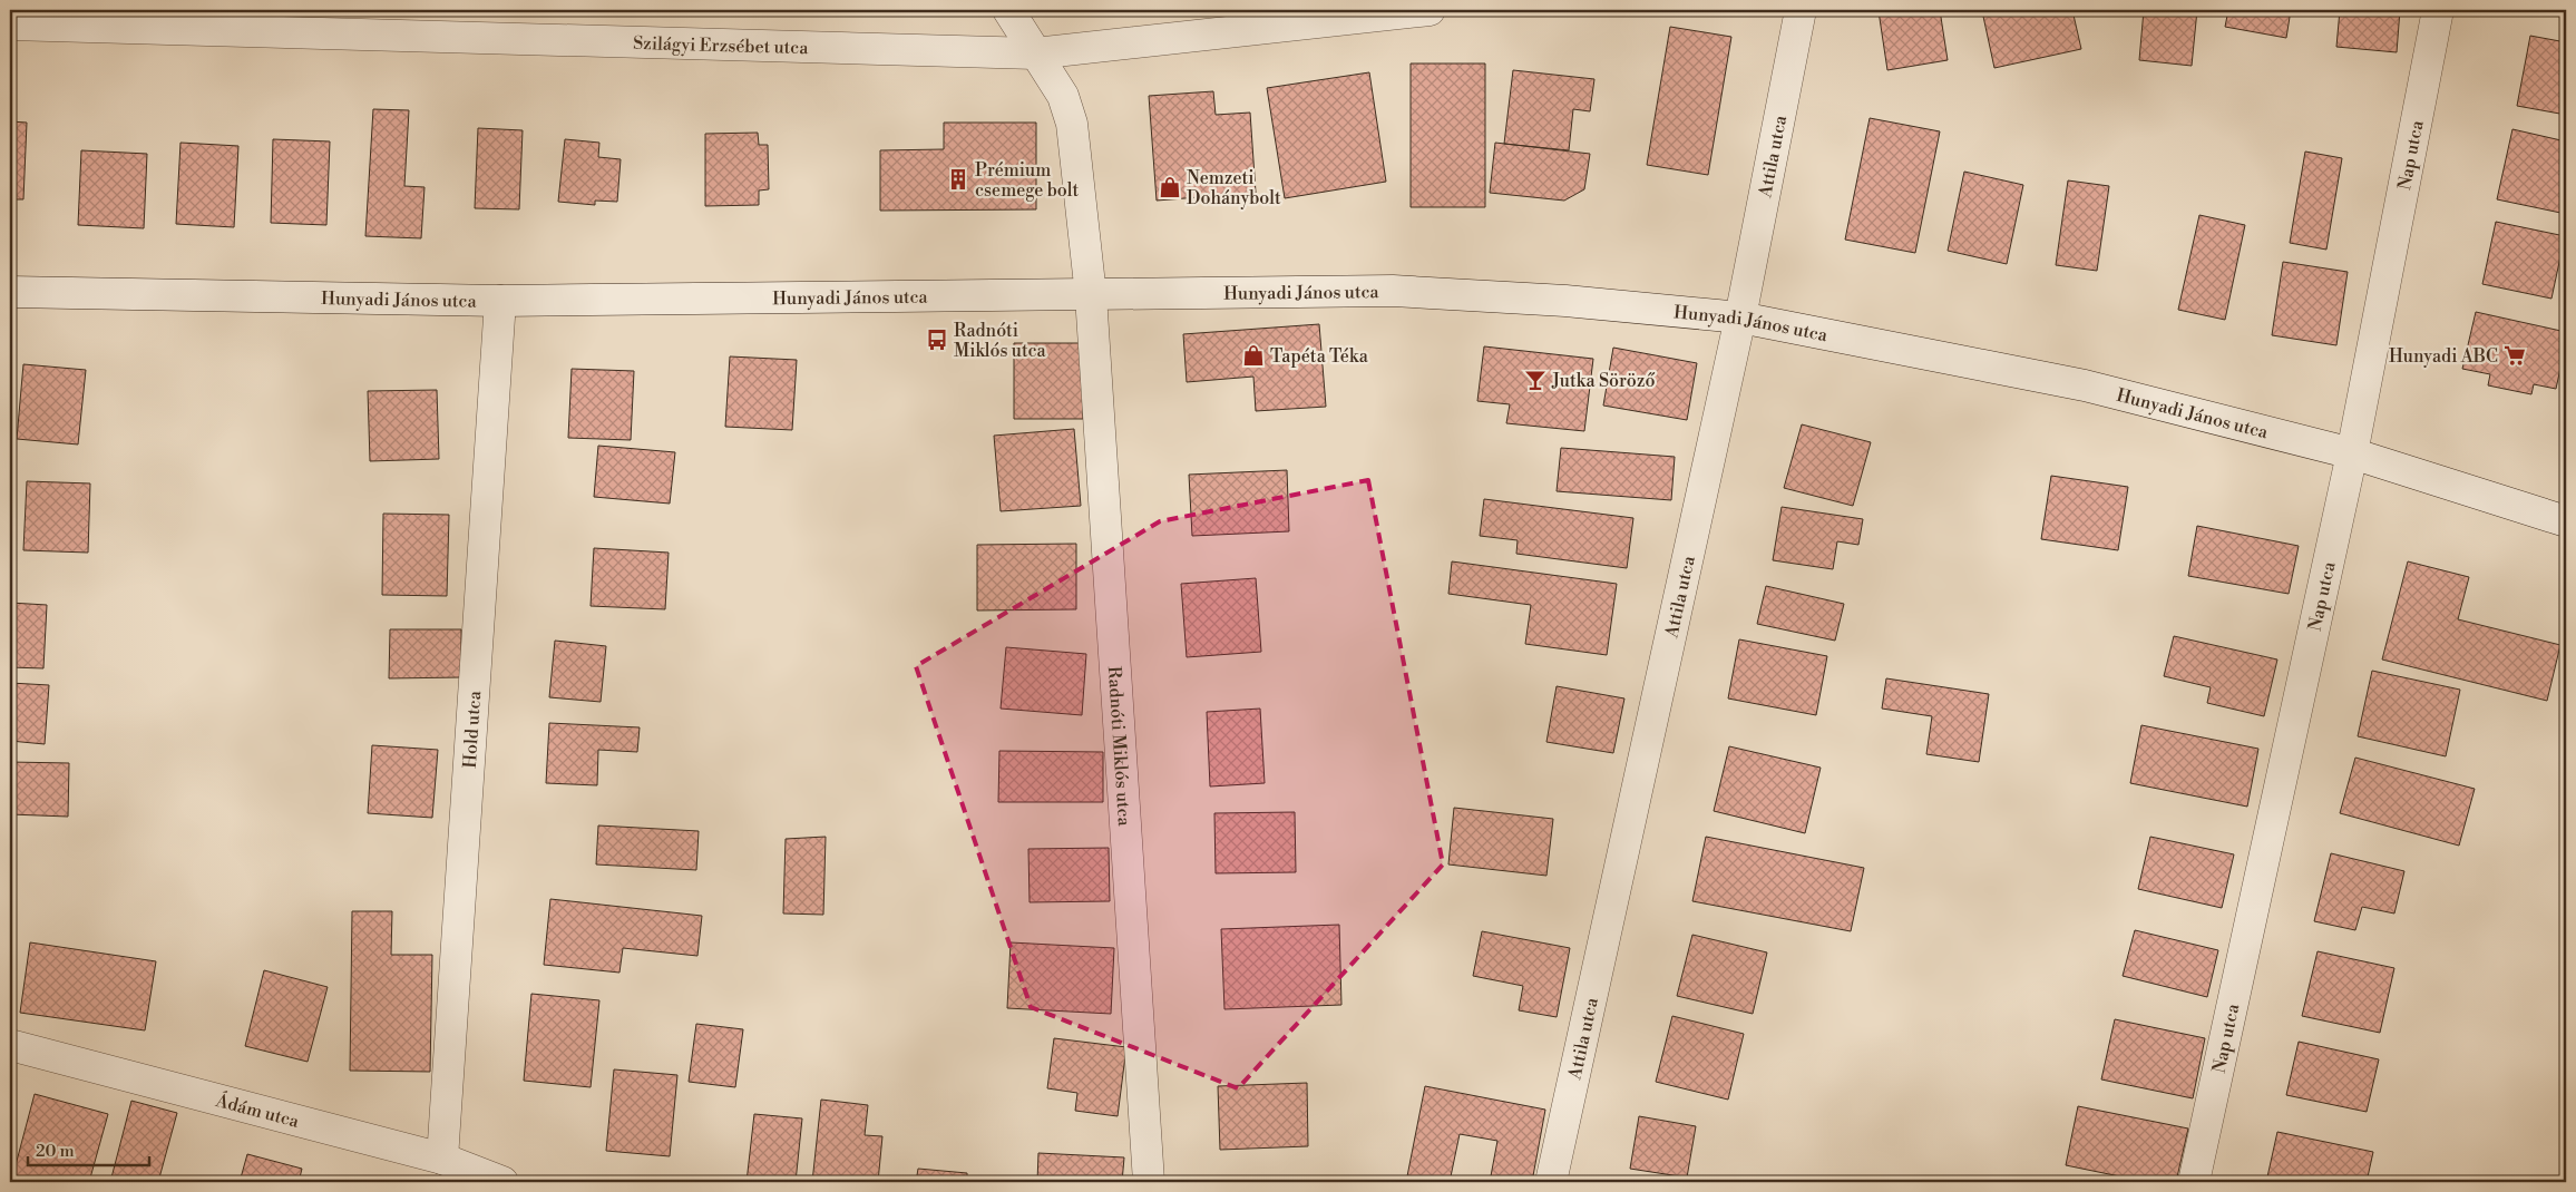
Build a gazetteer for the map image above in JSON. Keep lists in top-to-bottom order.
{
  "streets": {
    "street": [
      "Szilágyi Erzsébet utca",
      "Attila utca",
      "Nap utca",
      "Hunyadi János utca",
      "Hold utca",
      "Radnóti Miklós utca",
      "Ádám utca"
    ]
  },
  "crossings": [
    ["Szilágyi Erzsébet utca", "Radnóti Miklós utca"],
    ["Attila utca", "Hunyadi János utca"],
    ["Nap utca", "Hunyadi János utca"],
    ["Hunyadi János utca", "Hold utca"],
    ["Hunyadi János utca", "Radnóti Miklós utca"],
    ["Hold utca", "Ádám utca"]
  ],
  "places": {
    "building": ["Prémium csemege bolt"],
    "shop": ["Nemzeti Dohánybolt", "Tapéta Téka"],
    "bus stop": ["Radnóti Miklós utca"],
    "supermarket": ["Hunyadi ABC"],
    "bar": ["Jutka Söröző"]
  },
  "scale_bar": "20 m"
}
